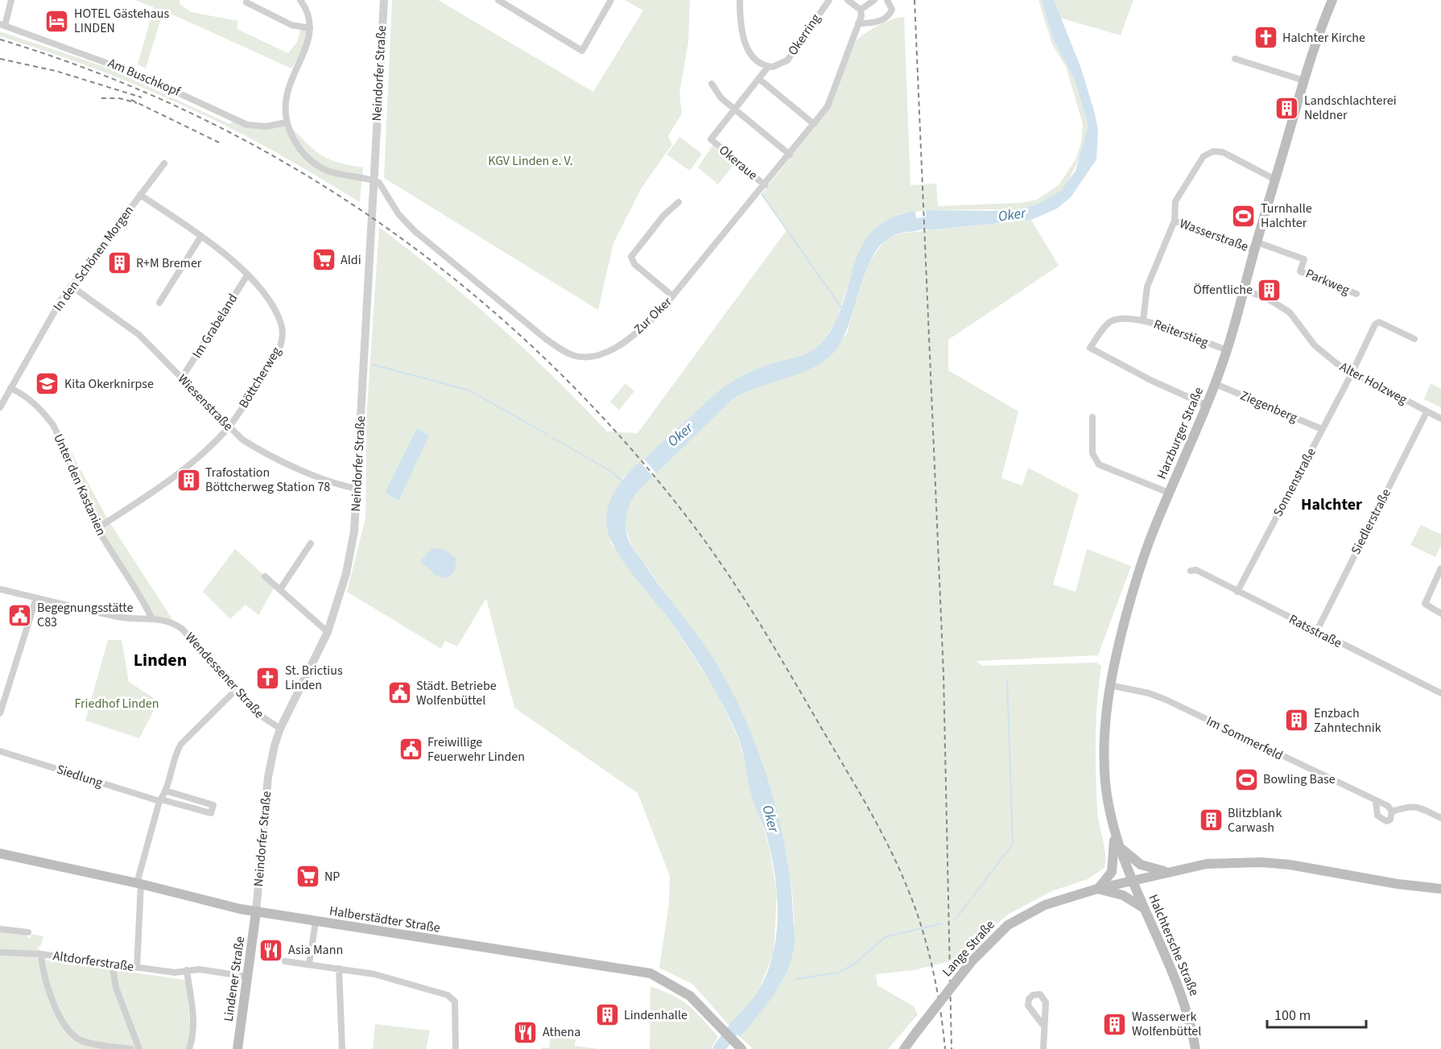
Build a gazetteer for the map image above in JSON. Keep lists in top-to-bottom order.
{
  "streets": {
    "main road": [
      "Harzburger Straße",
      "Halberstädter Straße",
      "Halchtersche Straße",
      "Lange Straße",
      "Lindener Straße"
    ],
    "street": [
      "Okerring",
      "Neindorfer Straße",
      "Am Buschkopf",
      "Okeraue",
      "Wasserstraße",
      "In den Schönen Morgen",
      "Parkweg",
      "Zur Oker",
      "Im Grabeland",
      "Reiterstieg",
      "Böttcherweg",
      "Alter Holzweg",
      "Wiesenstraße",
      "Ziegenberg",
      "Sonnenstraße",
      "Unter den Kastanien",
      "Siedlerstraße",
      "Ratsstraße",
      "Wendessener Straße",
      "Im Sommerfeld",
      "Siedlung",
      "Altdorferstraße"
    ]
  },
  "crossings": [
    ["Neindorfer Straße", "Zur Oker"],
    ["Neindorfer Straße", "Wiesenstraße"],
    ["Neindorfer Straße", "Wendessener Straße"],
    ["Neindorfer Straße", "Halberstädter Straße"],
    ["Neindorfer Straße", "Lindener Straße"],
    ["Okeraue", "Zur Oker"],
    ["Wasserstraße", "Parkweg"],
    ["Wasserstraße", "Harzburger Straße"],
    ["In den Schönen Morgen", "Böttcherweg"],
    ["In den Schönen Morgen", "Wiesenstraße"],
    ["In den Schönen Morgen", "Unter den Kastanien"],
    ["Parkweg", "Harzburger Straße"],
    ["Im Grabeland", "Böttcherweg"],
    ["Im Grabeland", "Wiesenstraße"],
    ["Reiterstieg", "Harzburger Straße"],
    ["Böttcherweg", "Wiesenstraße"],
    ["Böttcherweg", "Unter den Kastanien"],
    ["Alter Holzweg", "Harzburger Straße"],
    ["Alter Holzweg", "Sonnenstraße"],
    ["Alter Holzweg", "Siedlerstraße"],
    ["Ziegenberg", "Harzburger Straße"],
    ["Ziegenberg", "Sonnenstraße"],
    ["Harzburger Straße", "Im Sommerfeld"],
    ["Harzburger Straße", "Halchtersche Straße"],
    ["Harzburger Straße", "Lange Straße"],
    ["Sonnenstraße", "Ratsstraße"],
    ["Unter den Kastanien", "Wendessener Straße"],
    ["Siedlerstraße", "Ratsstraße"],
    ["Halberstädter Straße", "Lindener Straße"],
    ["Halchtersche Straße", "Lange Straße"],
    ["Altdorferstraße", "Lindener Straße"]
  ],
  "districts": ["Halchter", "Linden"],
  "water": ["Oker"],
  "parks": ["KGV Linden e. V.", "Friedhof Linden"],
  "places": {
    "hotel": ["HOTEL Gästehaus LINDEN"],
    "church": ["Halchter Kirche", "St. Brictius Linden"],
    "building": [
      "Landschlachterei Neldner",
      "R+M Bremer",
      "Öffentliche",
      "Trafostation Böttcherweg Station 78",
      "Enzbach Zahntechnik",
      "Blitzblank Carwash",
      "Lindenhalle",
      "Wasserwerk Wolfenbüttel"
    ],
    "sports": ["Turnhalle Halchter", "Bowling Base"],
    "supermarket": ["Aldi", "NP"],
    "school or university": ["Kita Okerknirpse"],
    "public building": ["Begegnungsstätte C83", "Städt. Betriebe Wolfenbüttel", "Freiwillige Feuerwehr Linden"],
    "restaurant": ["Asia Mann", "Athena"]
  },
  "scale_bar": "100 m"
}
